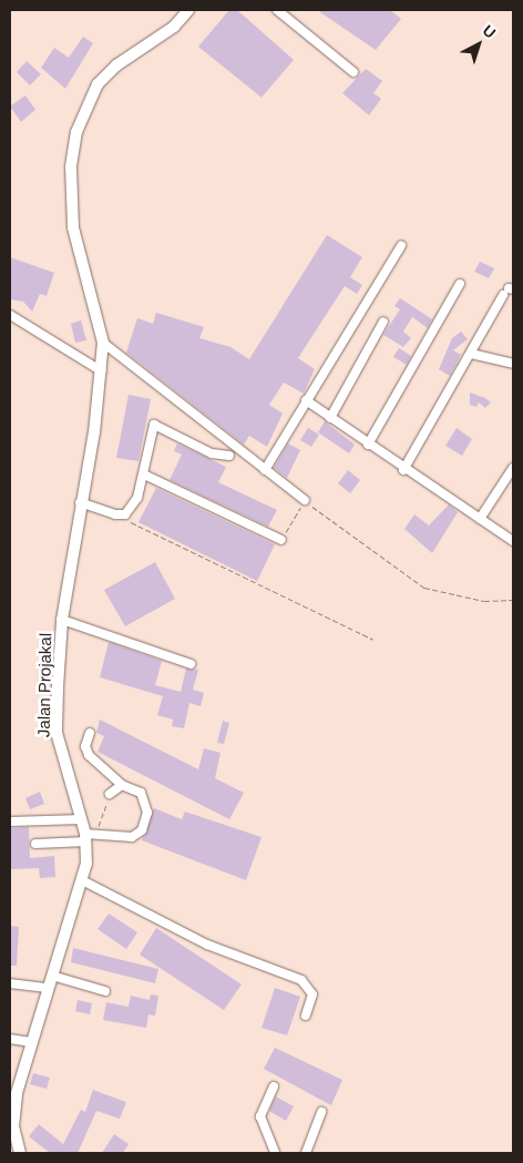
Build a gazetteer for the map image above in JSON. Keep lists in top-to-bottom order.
{
  "streets": {
    "main road": ["Jalan Projakal"]
  },
  "north": "top right"
}
